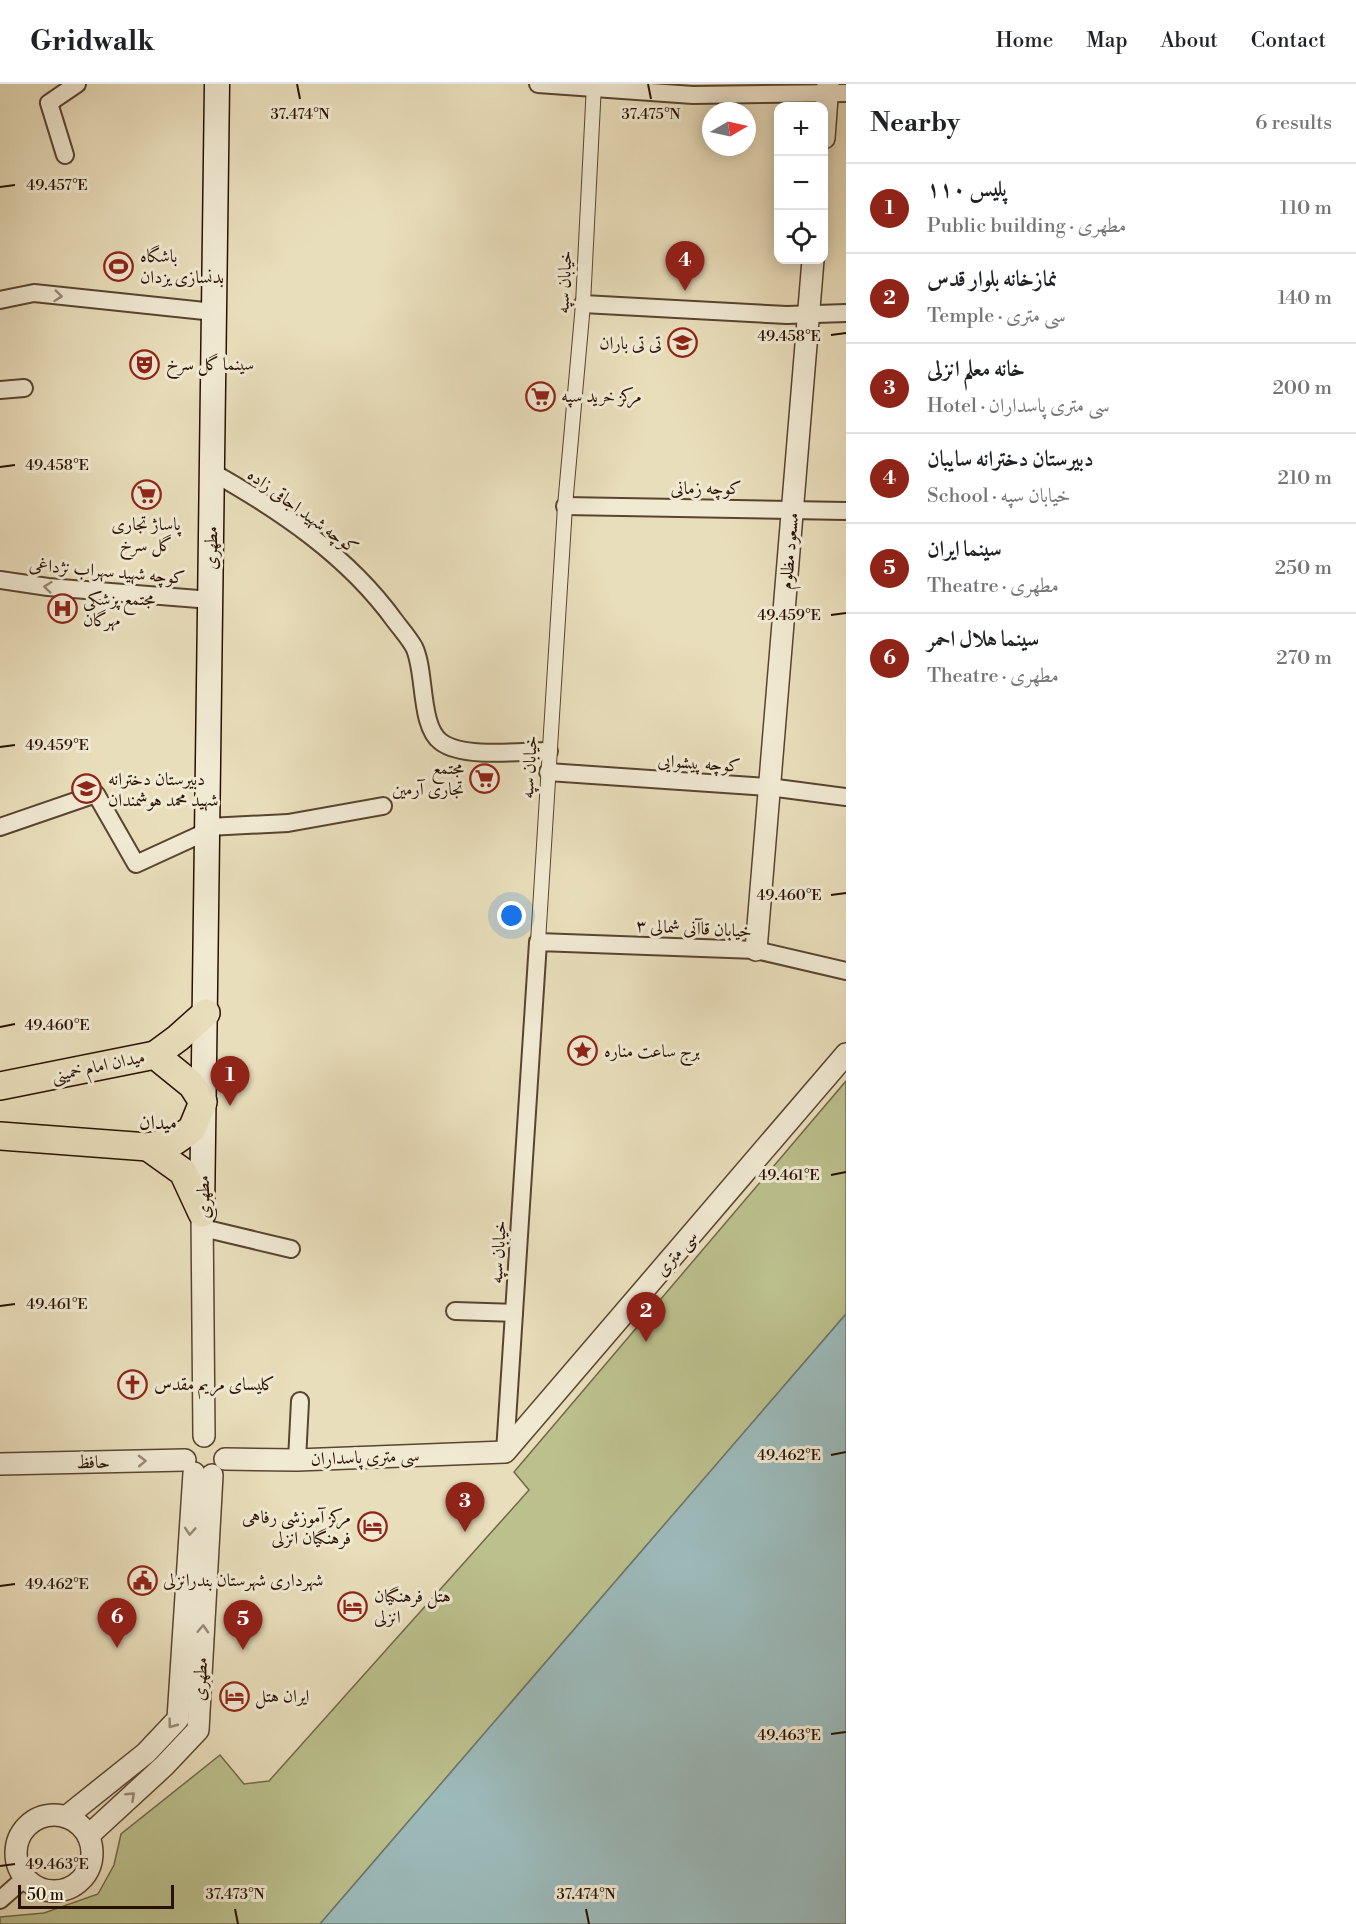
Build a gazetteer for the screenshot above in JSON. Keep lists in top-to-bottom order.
{
  "streets": {
    "main road": ["مطهری", "میدان امام خمینی"],
    "street": [
      "خیابان سپه",
      "کوچه زمانی",
      "کوچه شهید اجاقی زاده",
      "مسعود مظلوم",
      "کوچه شهید سهراب نژداغی",
      "کوچه پیشوایی",
      "خیابان قاآنی شمالی ۳",
      "سی متری",
      "سی متری پاسداران",
      "حافظ"
    ]
  },
  "crossings": [
    ["خیابان سپه", "کوچه زمانی"],
    ["خیابان سپه", "کوچه شهید اجاقی زاده"],
    ["خیابان سپه", "کوچه پیشوایی"],
    ["خیابان سپه", "خیابان قاآنی شمالی ۳"],
    ["خیابان سپه", "سی متری"],
    ["خیابان سپه", "سی متری پاسداران"],
    ["کوچه زمانی", "مسعود مظلوم"],
    ["کوچه شهید اجاقی زاده", "مطهری"],
    ["مطهری", "کوچه شهید سهراب نژداغی"],
    ["مطهری", "میدان امام خمینی"],
    ["مطهری", "سی متری پاسداران"],
    ["مطهری", "حافظ"],
    ["مسعود مظلوم", "کوچه پیشوایی"],
    ["مسعود مظلوم", "خیابان قاآنی شمالی ۳"],
    ["سی متری", "سی متری پاسداران"],
    ["سی متری پاسداران", "حافظ"]
  ],
  "one_way": ["کوچه شهید سهراب نژداغی", "حافظ"],
  "districts": ["میدان"],
  "places": {
    "sports": ["باشگاه بدنسازی یزدان"],
    "school or university": ["تی تی باران", "دبیرستان دخترانه شهید محمد هوشمندان"],
    "theatre": ["سینما گل سرخ"],
    "supermarket": ["مرکز خرید سپه", "پاساژ تجاری گل سرخ", "مجتمع تجاری آرمین"],
    "hospital": ["مجتمع پزشکی مهرگان"],
    "place": ["برج ساعت مناره"],
    "church": ["کلیسای مریم مقدس"],
    "hotel": ["مرکز آموزشی رفاهی فرهنگیان انزلی", "هتل فرهنگیان انزلی", "ایران هتل"],
    "public building": ["شهرداری شهرستان بندرانزلی"]
  },
  "scale_bar": "50 m",
  "north": "right",
  "page": {
    "header": "Gridwalk",
    "nav": [
      "Home",
      "Map",
      "About",
      "Contact"
    ],
    "heading": ["Nearby", "6 results"],
    "map_buttons": ["+", "−"],
    "list": [
      {
        "mark": "1",
        "name": "پلیس ۱۱۰",
        "note": "Public building · مطهری",
        "value": "110 m"
      },
      {
        "mark": "2",
        "name": "نمازخانه بلوار قدس",
        "note": "Temple · سی متری",
        "value": "140 m"
      },
      {
        "mark": "3",
        "name": "خانه معلم انزلی",
        "note": "Hotel · سی متری پاسداران",
        "value": "200 m"
      },
      {
        "mark": "4",
        "name": "دبیرستان دخترانه سایبان",
        "note": "School · خیابان سپه",
        "value": "210 m"
      },
      {
        "mark": "5",
        "name": "سینما ایران",
        "note": "Theatre · مطهری",
        "value": "250 m"
      },
      {
        "mark": "6",
        "name": "سینما هلال احمر",
        "note": "Theatre · مطهری",
        "value": "270 m"
      }
    ],
    "pins": [
      "4",
      "1",
      "2",
      "3",
      "6",
      "5"
    ],
    "scale": "50 m"
  },
  "coordinates": [
    "37.474°N",
    "37.475°N",
    "49.457°E",
    "49.458°E",
    "49.459°E",
    "49.460°E",
    "49.461°E",
    "49.462°E",
    "49.463°E",
    "37.473°N"
  ]
}
